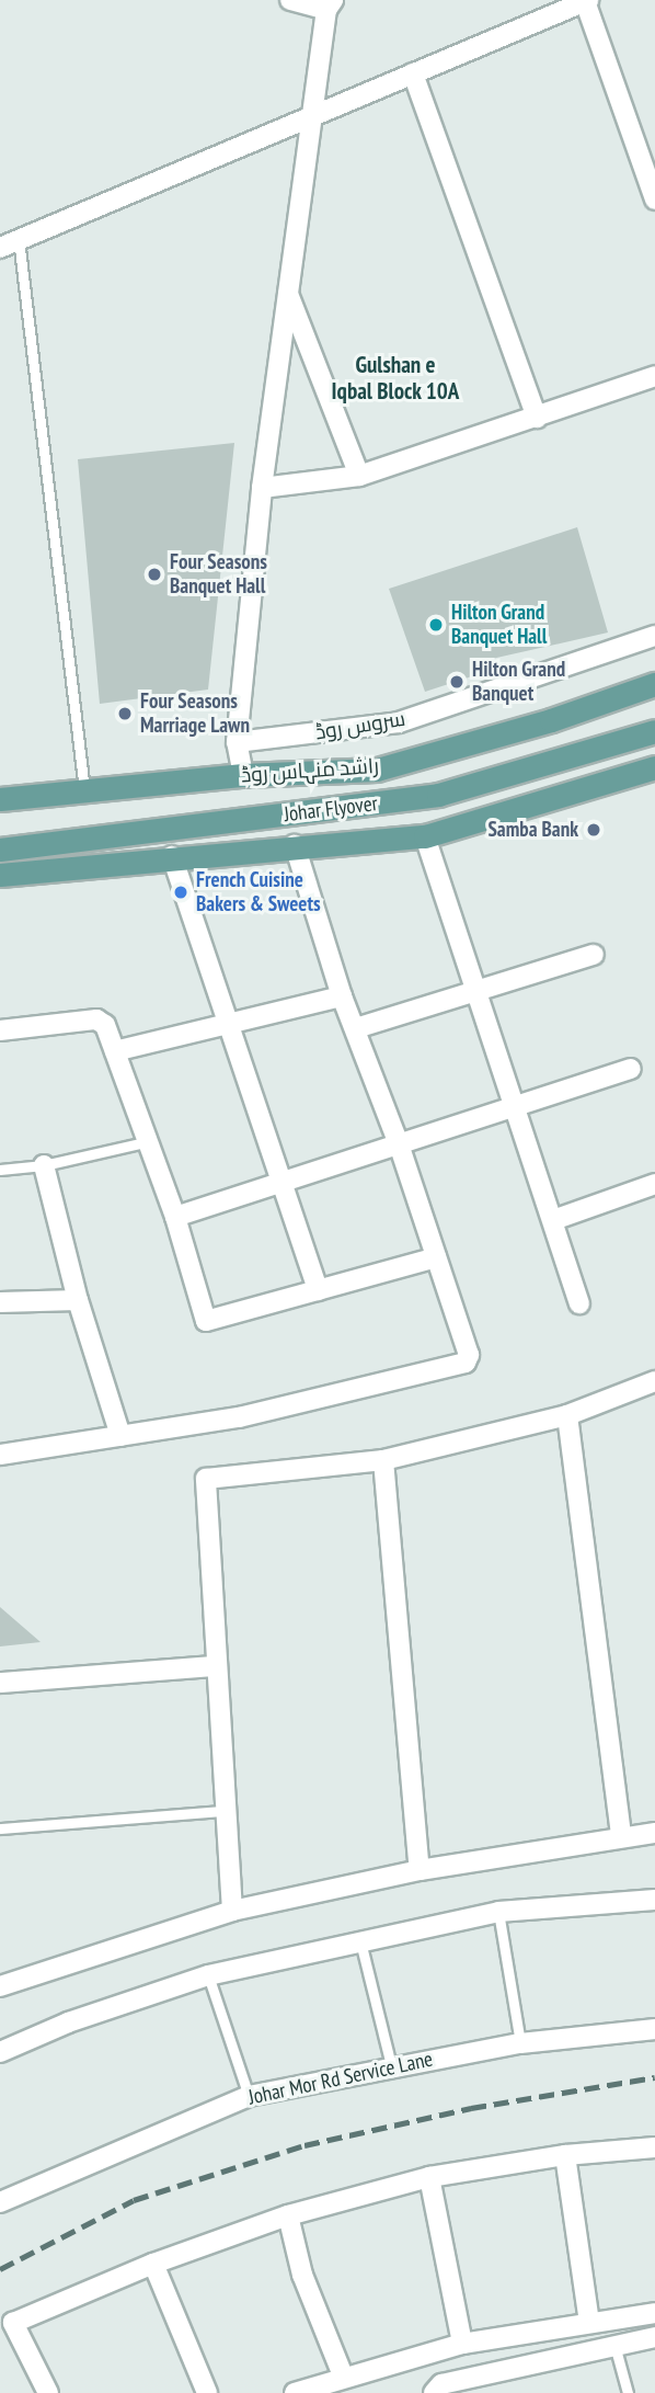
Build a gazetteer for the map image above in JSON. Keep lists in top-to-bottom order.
{
  "streets": {
    "main road": ["راشد منہاس روڈ", "Johar Flyover"],
    "street": ["سروس روڈ", "Johar Mor Rd Service Lane"]
  },
  "districts": ["Gulshan e Iqbal Block 10A"],
  "places": [
    "Four Seasons Banquet Hall",
    "Hilton Grand Banquet Hall",
    "Hilton Grand Banquet",
    "Four Seasons Marriage Lawn",
    "Samba Bank",
    "French Cuisine Bakers & Sweets"
  ]
}
